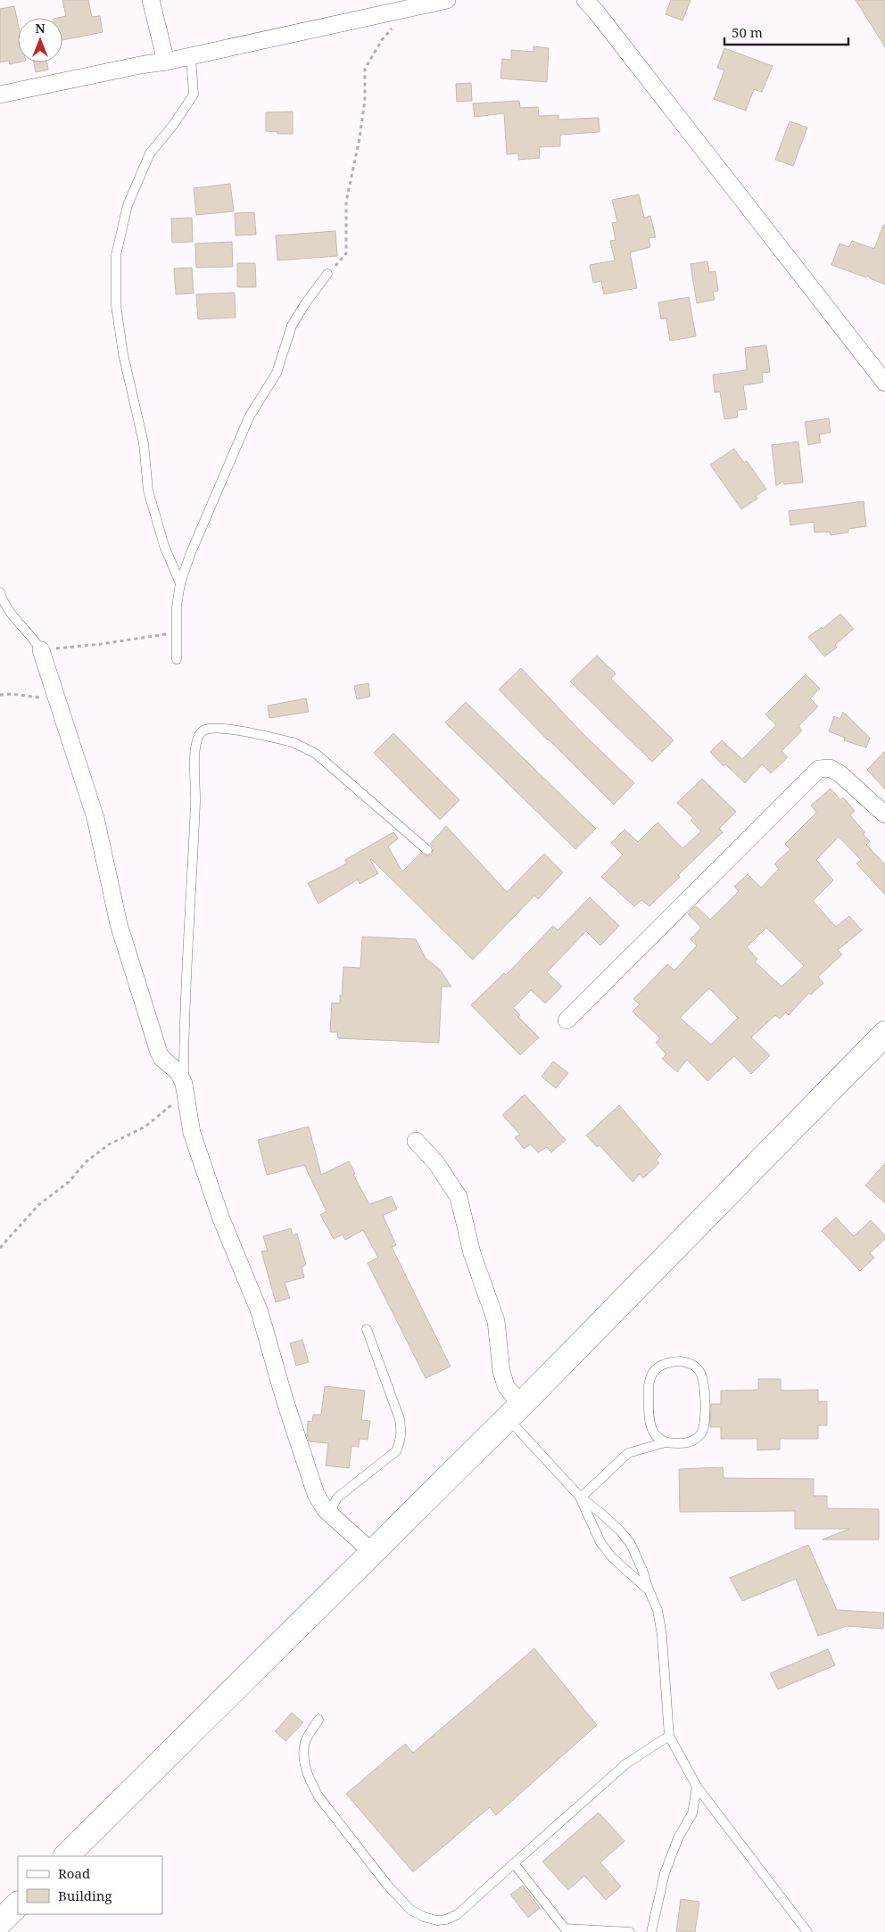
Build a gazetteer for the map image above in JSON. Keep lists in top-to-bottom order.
{
  "legend": ["Road", "Building"],
  "scale_bar": "50 m",
  "north": "top"
}
